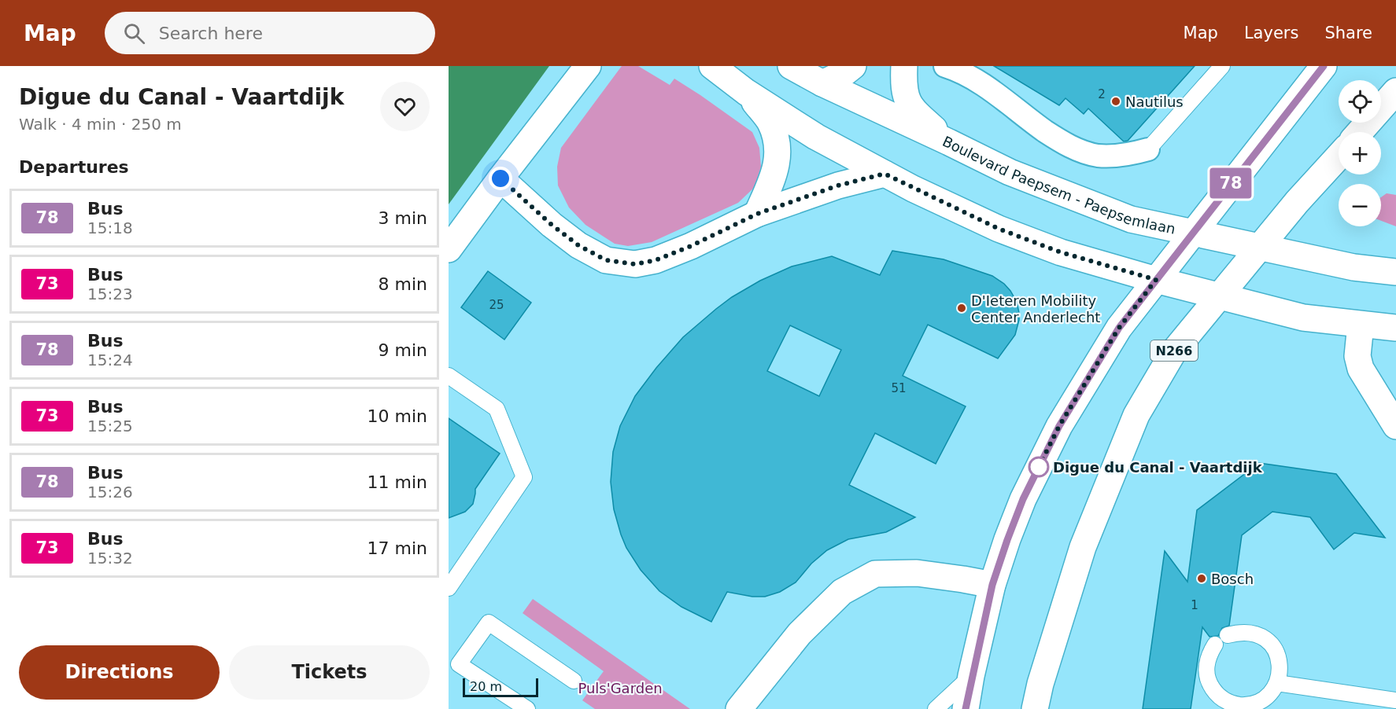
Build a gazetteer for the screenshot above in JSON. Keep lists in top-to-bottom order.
{
  "streets": {
    "main road": ["Boulevard Paepsem - Paepsemlaan", "N266"]
  },
  "crossings": [
    ["Boulevard Paepsem - Paepsemlaan", "N266"]
  ],
  "parks": ["Puls'Garden"],
  "places": [
    "Nautilus",
    "D'Ieteren Mobility Center Anderlecht",
    "Digue du Canal - Vaartdijk",
    "Bosch"
  ],
  "lines": ["bus line 78"],
  "house_numbers": [
    "2",
    "25",
    "51",
    "1"
  ],
  "scale_bar": "20 m",
  "page": {
    "header": "Map",
    "search": "Search here",
    "nav": ["Map", "Layers", "Share"],
    "heading": [
      ["Digue du Canal - Vaartdijk", "Walk · 4 min · 250 m"],
      "Departures"
    ],
    "on_map": "78",
    "map_buttons": ["+", "−"],
    "list": [
      {
        "mark": "78",
        "name": "Bus",
        "note": "15:18",
        "value": "3 min"
      },
      {
        "mark": "73",
        "name": "Bus",
        "note": "15:23",
        "value": "8 min"
      },
      {
        "mark": "78",
        "name": "Bus",
        "note": "15:24",
        "value": "9 min"
      },
      {
        "mark": "73",
        "name": "Bus",
        "note": "15:25",
        "value": "10 min"
      },
      {
        "mark": "78",
        "name": "Bus",
        "note": "15:26",
        "value": "11 min"
      },
      {
        "mark": "73",
        "name": "Bus",
        "note": "15:32",
        "value": "17 min"
      }
    ],
    "buttons": ["Directions", "Tickets"],
    "scale": "20 m"
  }
}
